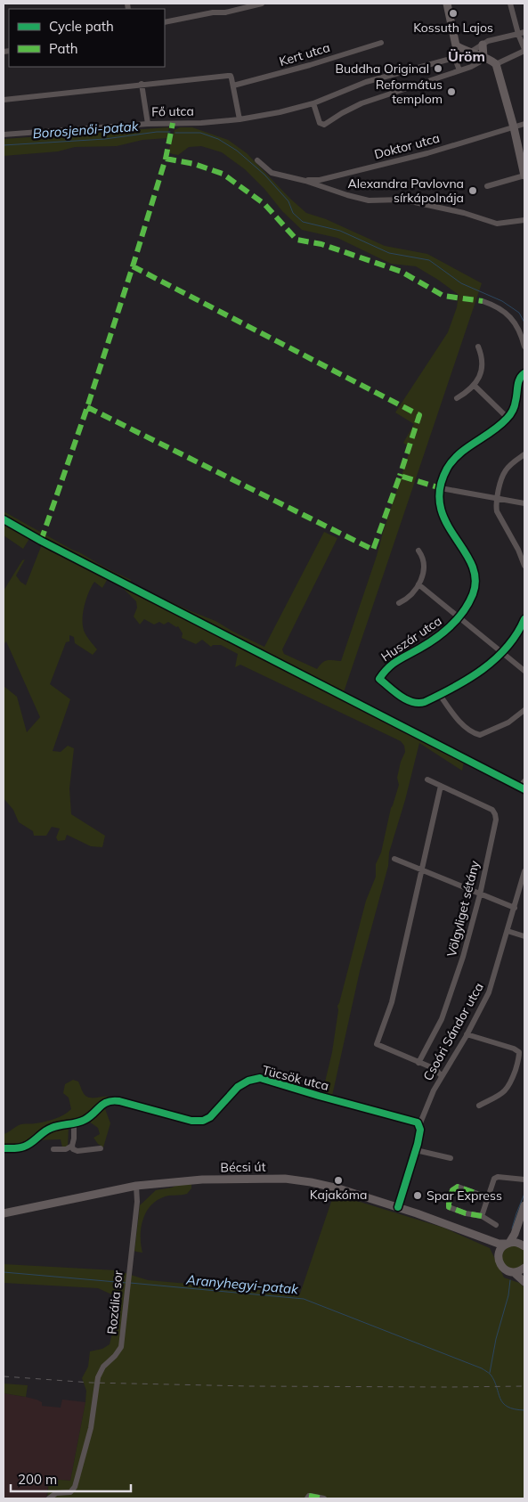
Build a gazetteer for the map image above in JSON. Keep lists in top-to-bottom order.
{
  "streets": {
    "main road": ["Bécsi út"],
    "street": [
      "Kert utca",
      "Fő utca",
      "Doktor utca",
      "Huszár utca",
      "Völgyliget sétány",
      "Csoóri Sándor utca",
      "Tücsök utca",
      "Rozália sor"
    ]
  },
  "crossings": [
    ["Csoóri Sándor utca", "Tücsök utca"],
    ["Bécsi út", "Rozália sor"]
  ],
  "districts": ["Üröm"],
  "water": ["Borosjenői-patak", "Aranyhegyi-patak"],
  "places": [
    "Kossuth Lajos",
    "Buddha Original",
    "Református templom",
    "Alexandra Pavlovna sírkápolnája",
    "Kajakóma",
    "Spar Express"
  ],
  "legend": ["Cycle path", "Path"],
  "scale_bar": "200 m"
}
